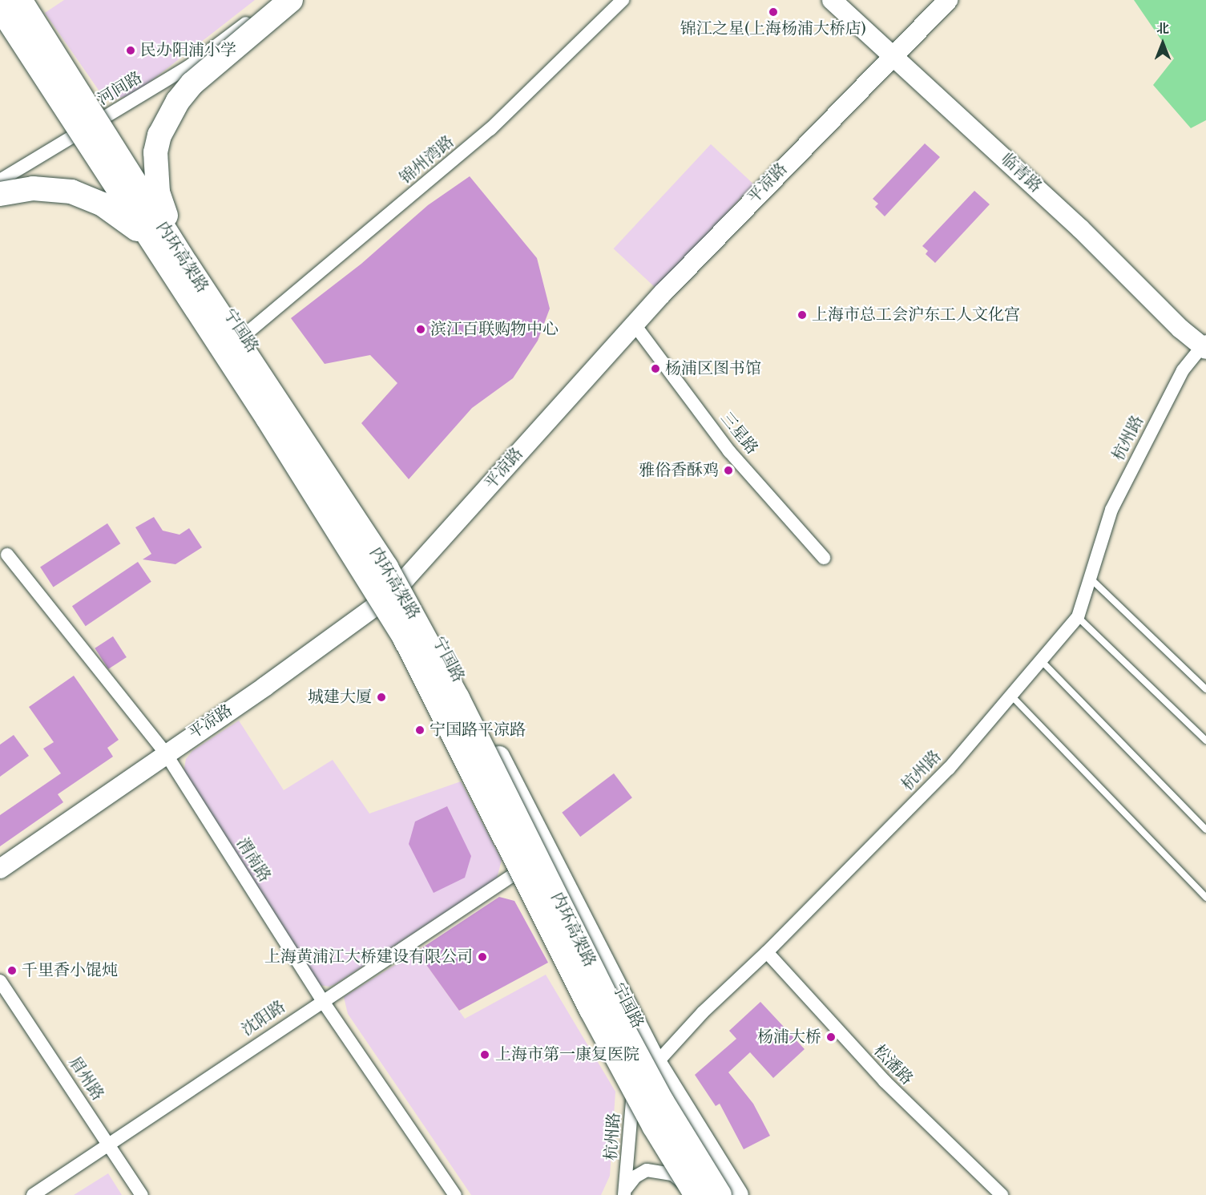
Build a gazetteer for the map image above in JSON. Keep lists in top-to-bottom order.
{
  "streets": {
    "highway": ["内环高架路"],
    "main road": ["临青路", "平凉路", "宁国路"],
    "street": [
      "河间路",
      "锦州湾路",
      "三星路",
      "杭州路",
      "渭南路",
      "沈阳路",
      "松潘路",
      "眉州路"
    ]
  },
  "crossings": [
    ["河间路", "宁国路"],
    ["锦州湾路", "宁国路"],
    ["临青路", "平凉路"],
    ["临青路", "杭州路"],
    ["平凉路", "宁国路"],
    ["平凉路", "三星路"],
    ["平凉路", "渭南路"],
    ["内环高架路", "宁国路"],
    ["内环高架路", "杭州路"],
    ["宁国路", "杭州路"],
    ["宁国路", "沈阳路"],
    ["杭州路", "松潘路"],
    ["渭南路", "沈阳路"],
    ["沈阳路", "眉州路"]
  ],
  "places": [
    "锦江之星(上海杨浦大桥店)",
    "民办阳浦小学",
    "上海市总工会沪东工人文化宫",
    "滨江百联购物中心",
    "杨浦区图书馆",
    "雅俗香酥鸡",
    "城建大厦",
    "宁国路平凉路",
    "上海黄浦江大桥建设有限公司",
    "千里香小馄炖",
    "杨浦大桥",
    "上海市第一康复医院"
  ],
  "north": "top"
}
